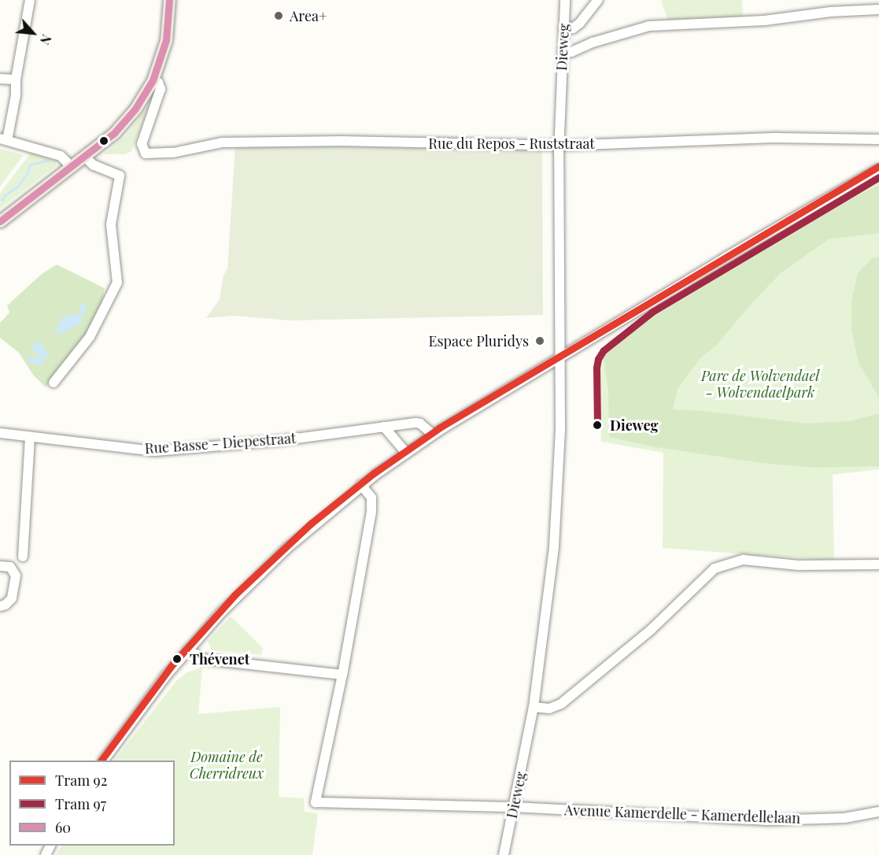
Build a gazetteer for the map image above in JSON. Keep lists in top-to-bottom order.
{
  "streets": {
    "street": [
      "Dieweg",
      "Rue du Repos - Ruststraat",
      "Rue Basse - Diepestraat",
      "Avenue Kamerdelle - Kamerdellelaan"
    ]
  },
  "crossings": [
    ["Dieweg", "Rue du Repos - Ruststraat"],
    ["Dieweg", "Avenue Kamerdelle - Kamerdellelaan"]
  ],
  "parks": ["Parc de Wolvendael - Wolvendaelpark", "Domaine de Cherridreux"],
  "places": [
    "Area+",
    "Espace Pluridys",
    "Dieweg",
    "Thévenet"
  ],
  "lines": ["transit line 60", "tram line 92", "tram line 97"],
  "legend": ["Tram 92", "Tram 97", "60"],
  "north": "bottom right"
}
